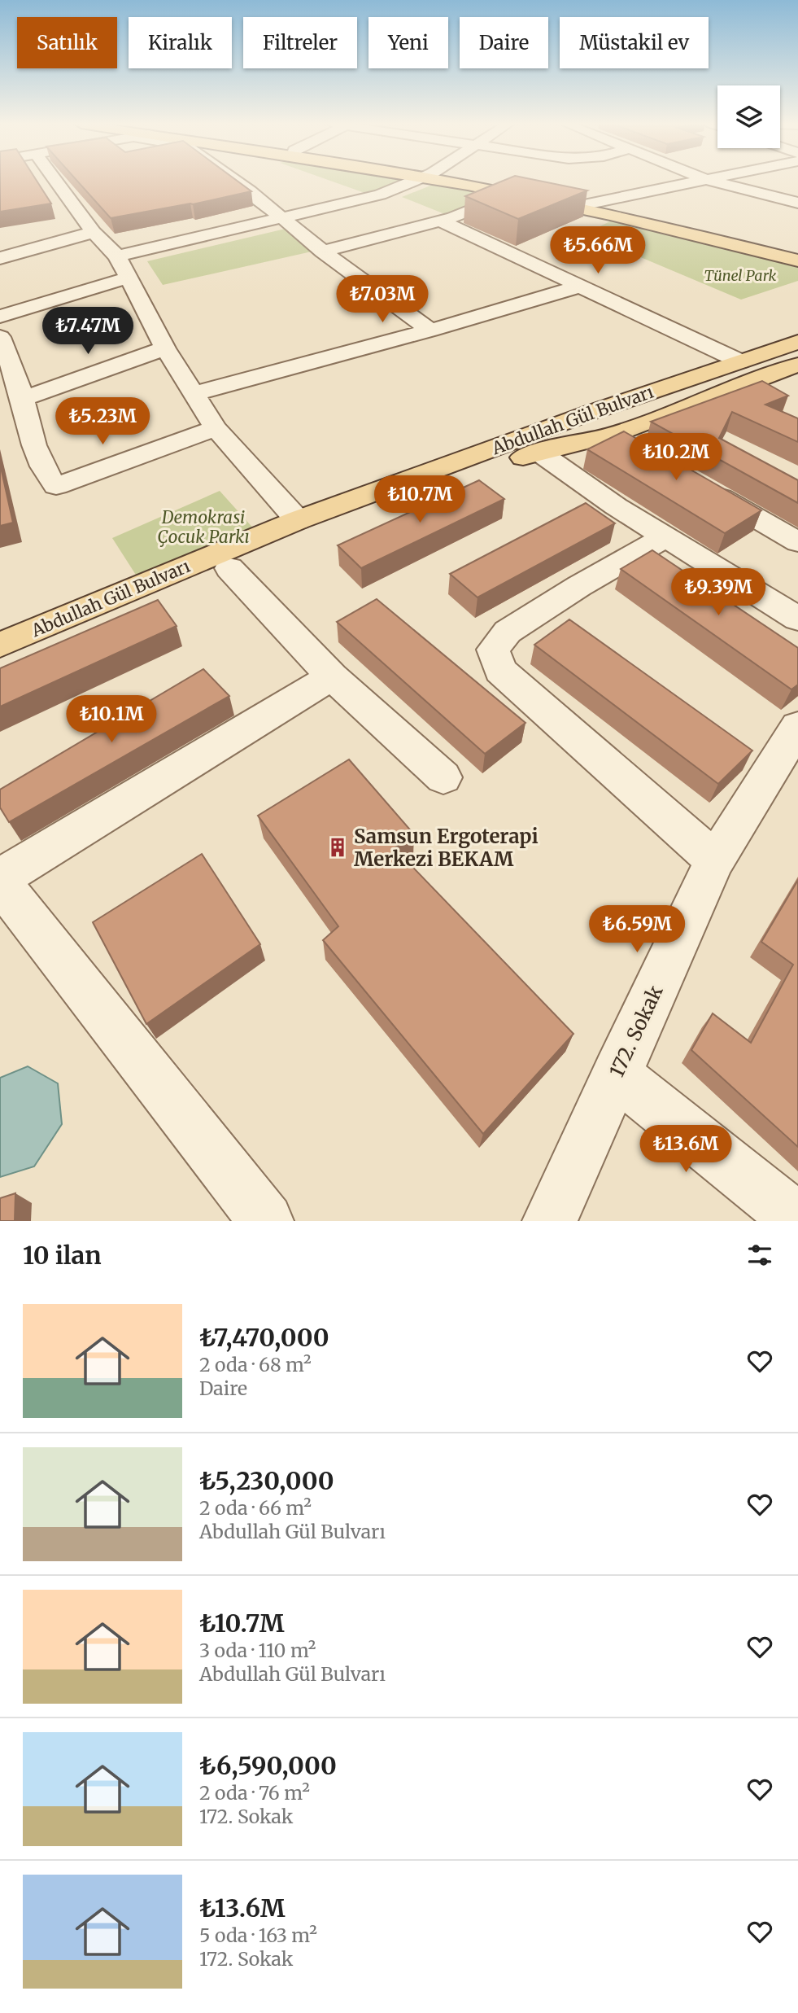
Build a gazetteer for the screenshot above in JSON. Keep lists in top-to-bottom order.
{
  "streets": {
    "main road": ["Abdullah Gül Bulvarı"],
    "street": ["172. Sokak"]
  },
  "parks": ["Tünel Park", "Demokrasi Çocuk Parkı"],
  "places": {
    "building": ["Samsun Ergoterapi Merkezi BEKAM"]
  },
  "page": {
    "chip": [
      "Satılık",
      "Kiralık",
      "Filtreler",
      "Yeni",
      "Daire",
      "Müstakil ev"
    ],
    "price": [
      "₺5.66M",
      "₺7.03M",
      "₺7.47M",
      "₺5.23M",
      "₺10.2M",
      "₺10.7M",
      "₺9.39M",
      "₺10.1M",
      "₺6.59M",
      "₺13.6M"
    ],
    "heading": "10 ilan",
    "list": [
      {
        "name": "₺7,470,000",
        "note": "2 oda · 68 m² · Daire"
      },
      {
        "name": "₺5,230,000",
        "note": "2 oda · 66 m² · Abdullah Gül Bulvarı"
      },
      {
        "name": "₺10.7M",
        "note": "3 oda · 110 m² · Abdullah Gül Bulvarı"
      },
      {
        "name": "₺6,590,000",
        "note": "2 oda · 76 m² · 172. Sokak"
      },
      {
        "name": "₺13.6M",
        "note": "5 oda · 163 m² · 172. Sokak"
      }
    ]
  }
}
